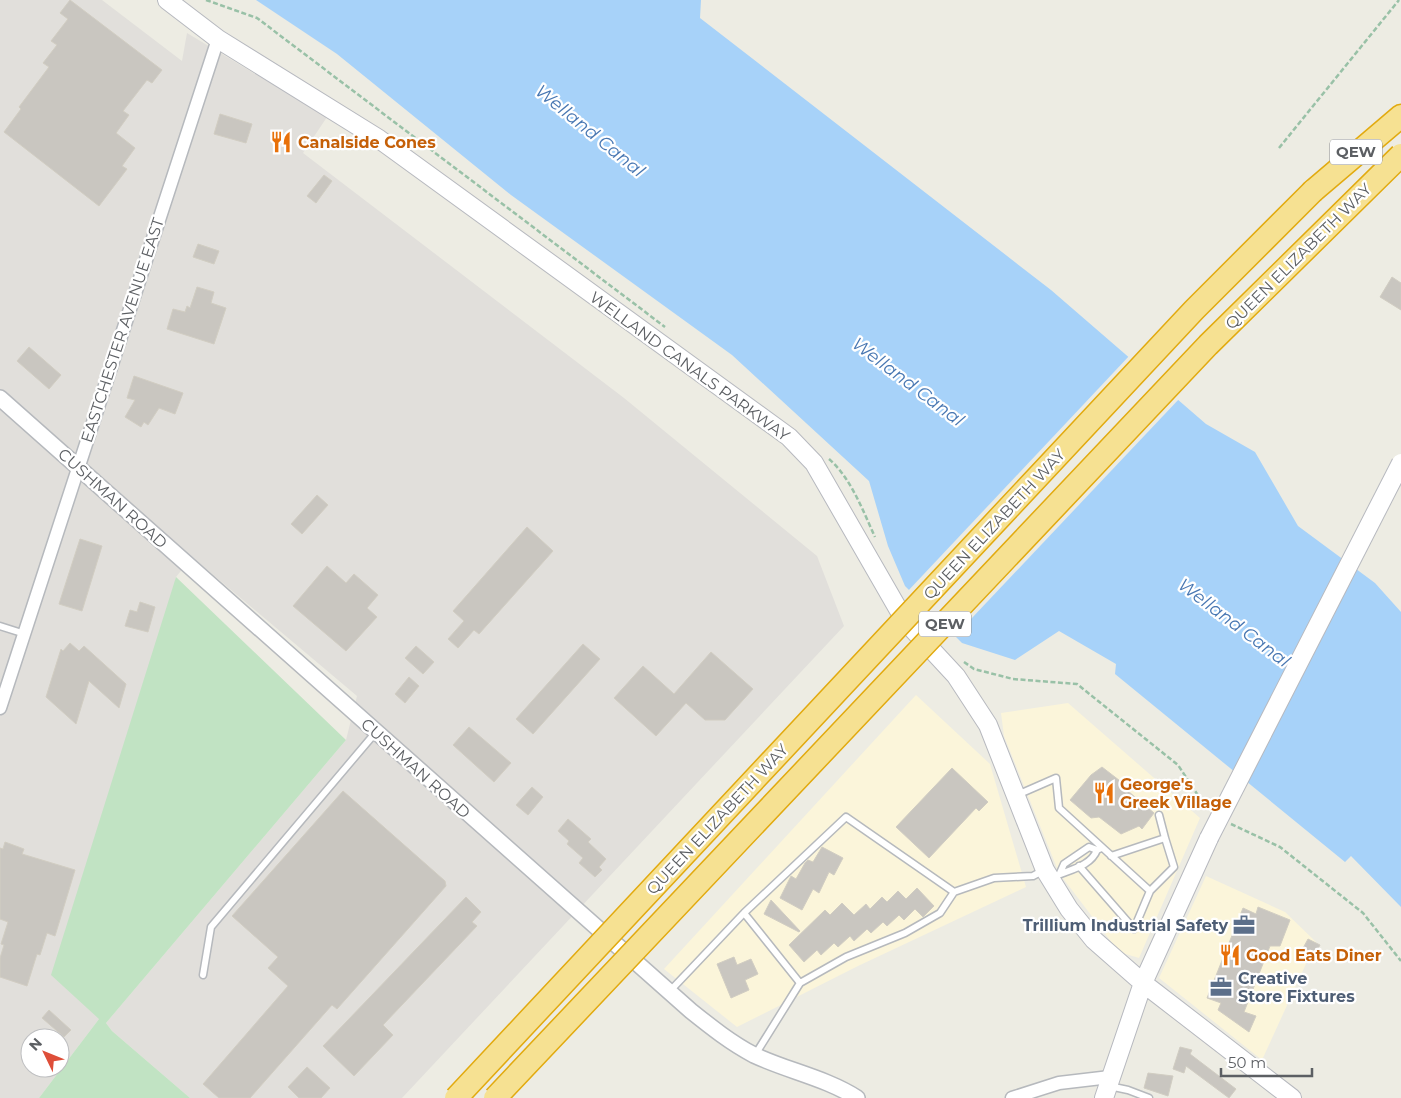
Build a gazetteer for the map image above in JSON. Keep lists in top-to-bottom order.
{
  "streets": {
    "highway": ["QEW", "QUEEN ELIZABETH WAY"],
    "main road": ["WELLAND CANALS PARKWAY"],
    "street": ["EASTCHESTER AVENUE EAST", "CUSHMAN ROAD"]
  },
  "crossings": [
    ["EASTCHESTER AVENUE EAST", "WELLAND CANALS PARKWAY"],
    ["EASTCHESTER AVENUE EAST", "CUSHMAN ROAD"]
  ],
  "water": ["Welland Canal"],
  "places": {
    "restaurant": ["Canalside Cones", "George's Greek Village", "Good Eats Diner"],
    "office": ["Trillium Industrial Safety", "Creative Store Fixtures"]
  },
  "scale_bar": "50 m",
  "north": "top left"
}
